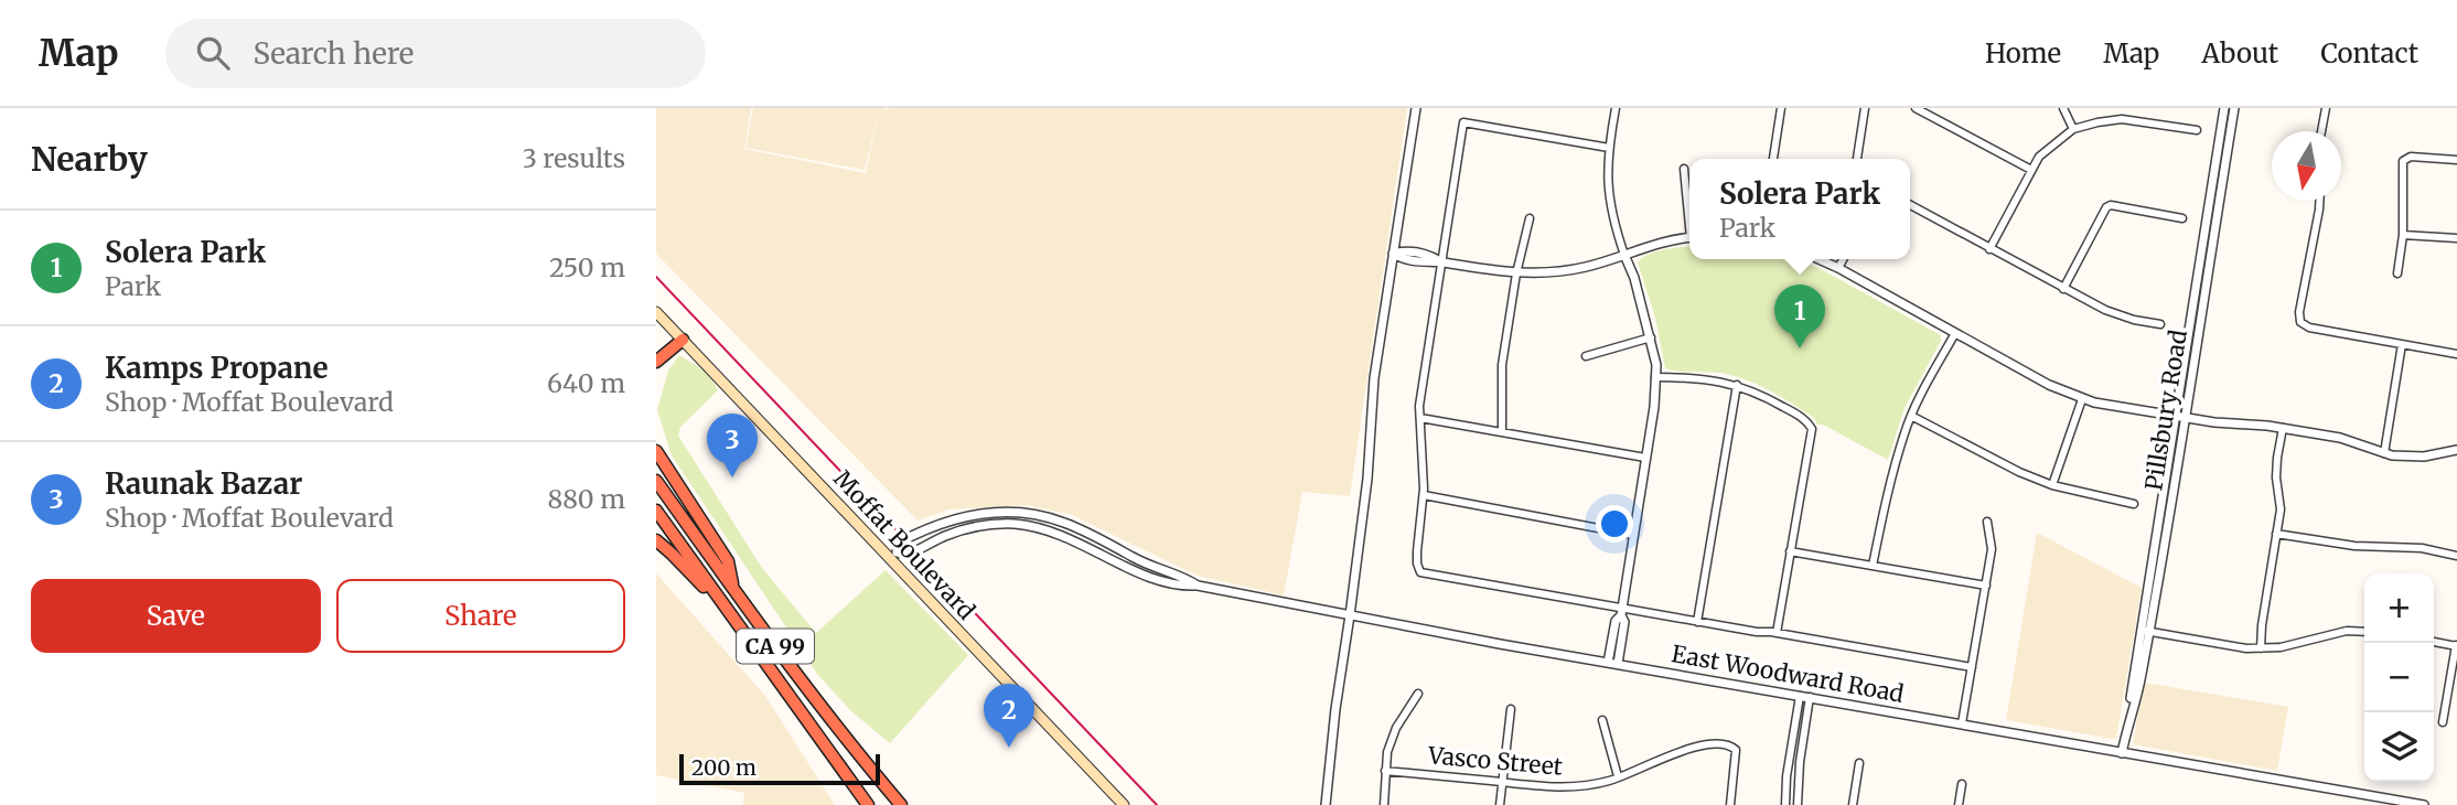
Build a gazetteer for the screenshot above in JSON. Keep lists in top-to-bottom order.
{
  "streets": {
    "highway": ["CA 99"],
    "main road": ["Moffat Boulevard"],
    "street": ["Pillsbury Road", "East Woodward Road", "Vasco Street"]
  },
  "crossings": [
    ["Pillsbury Road", "East Woodward Road"],
    ["Moffat Boulevard", "East Woodward Road"]
  ],
  "scale_bar": "200 m",
  "north": "bottom",
  "page": {
    "header": "Map",
    "search": "Search here",
    "nav": [
      "Home",
      "Map",
      "About",
      "Contact"
    ],
    "heading": ["Nearby", "3 results"],
    "popup": ["Solera Park", "Park"],
    "list": [
      {
        "mark": "1",
        "name": "Solera Park",
        "note": "Park",
        "value": "250 m"
      },
      {
        "mark": "2",
        "name": "Kamps Propane",
        "note": "Shop · Moffat Boulevard",
        "value": "640 m"
      },
      {
        "mark": "3",
        "name": "Raunak Bazar",
        "note": "Shop · Moffat Boulevard",
        "value": "880 m"
      }
    ],
    "pins": ["1", "3", "2"],
    "buttons": ["Save", "Share"],
    "map_buttons": ["+", "−"],
    "scale": "200 m"
  }
}
